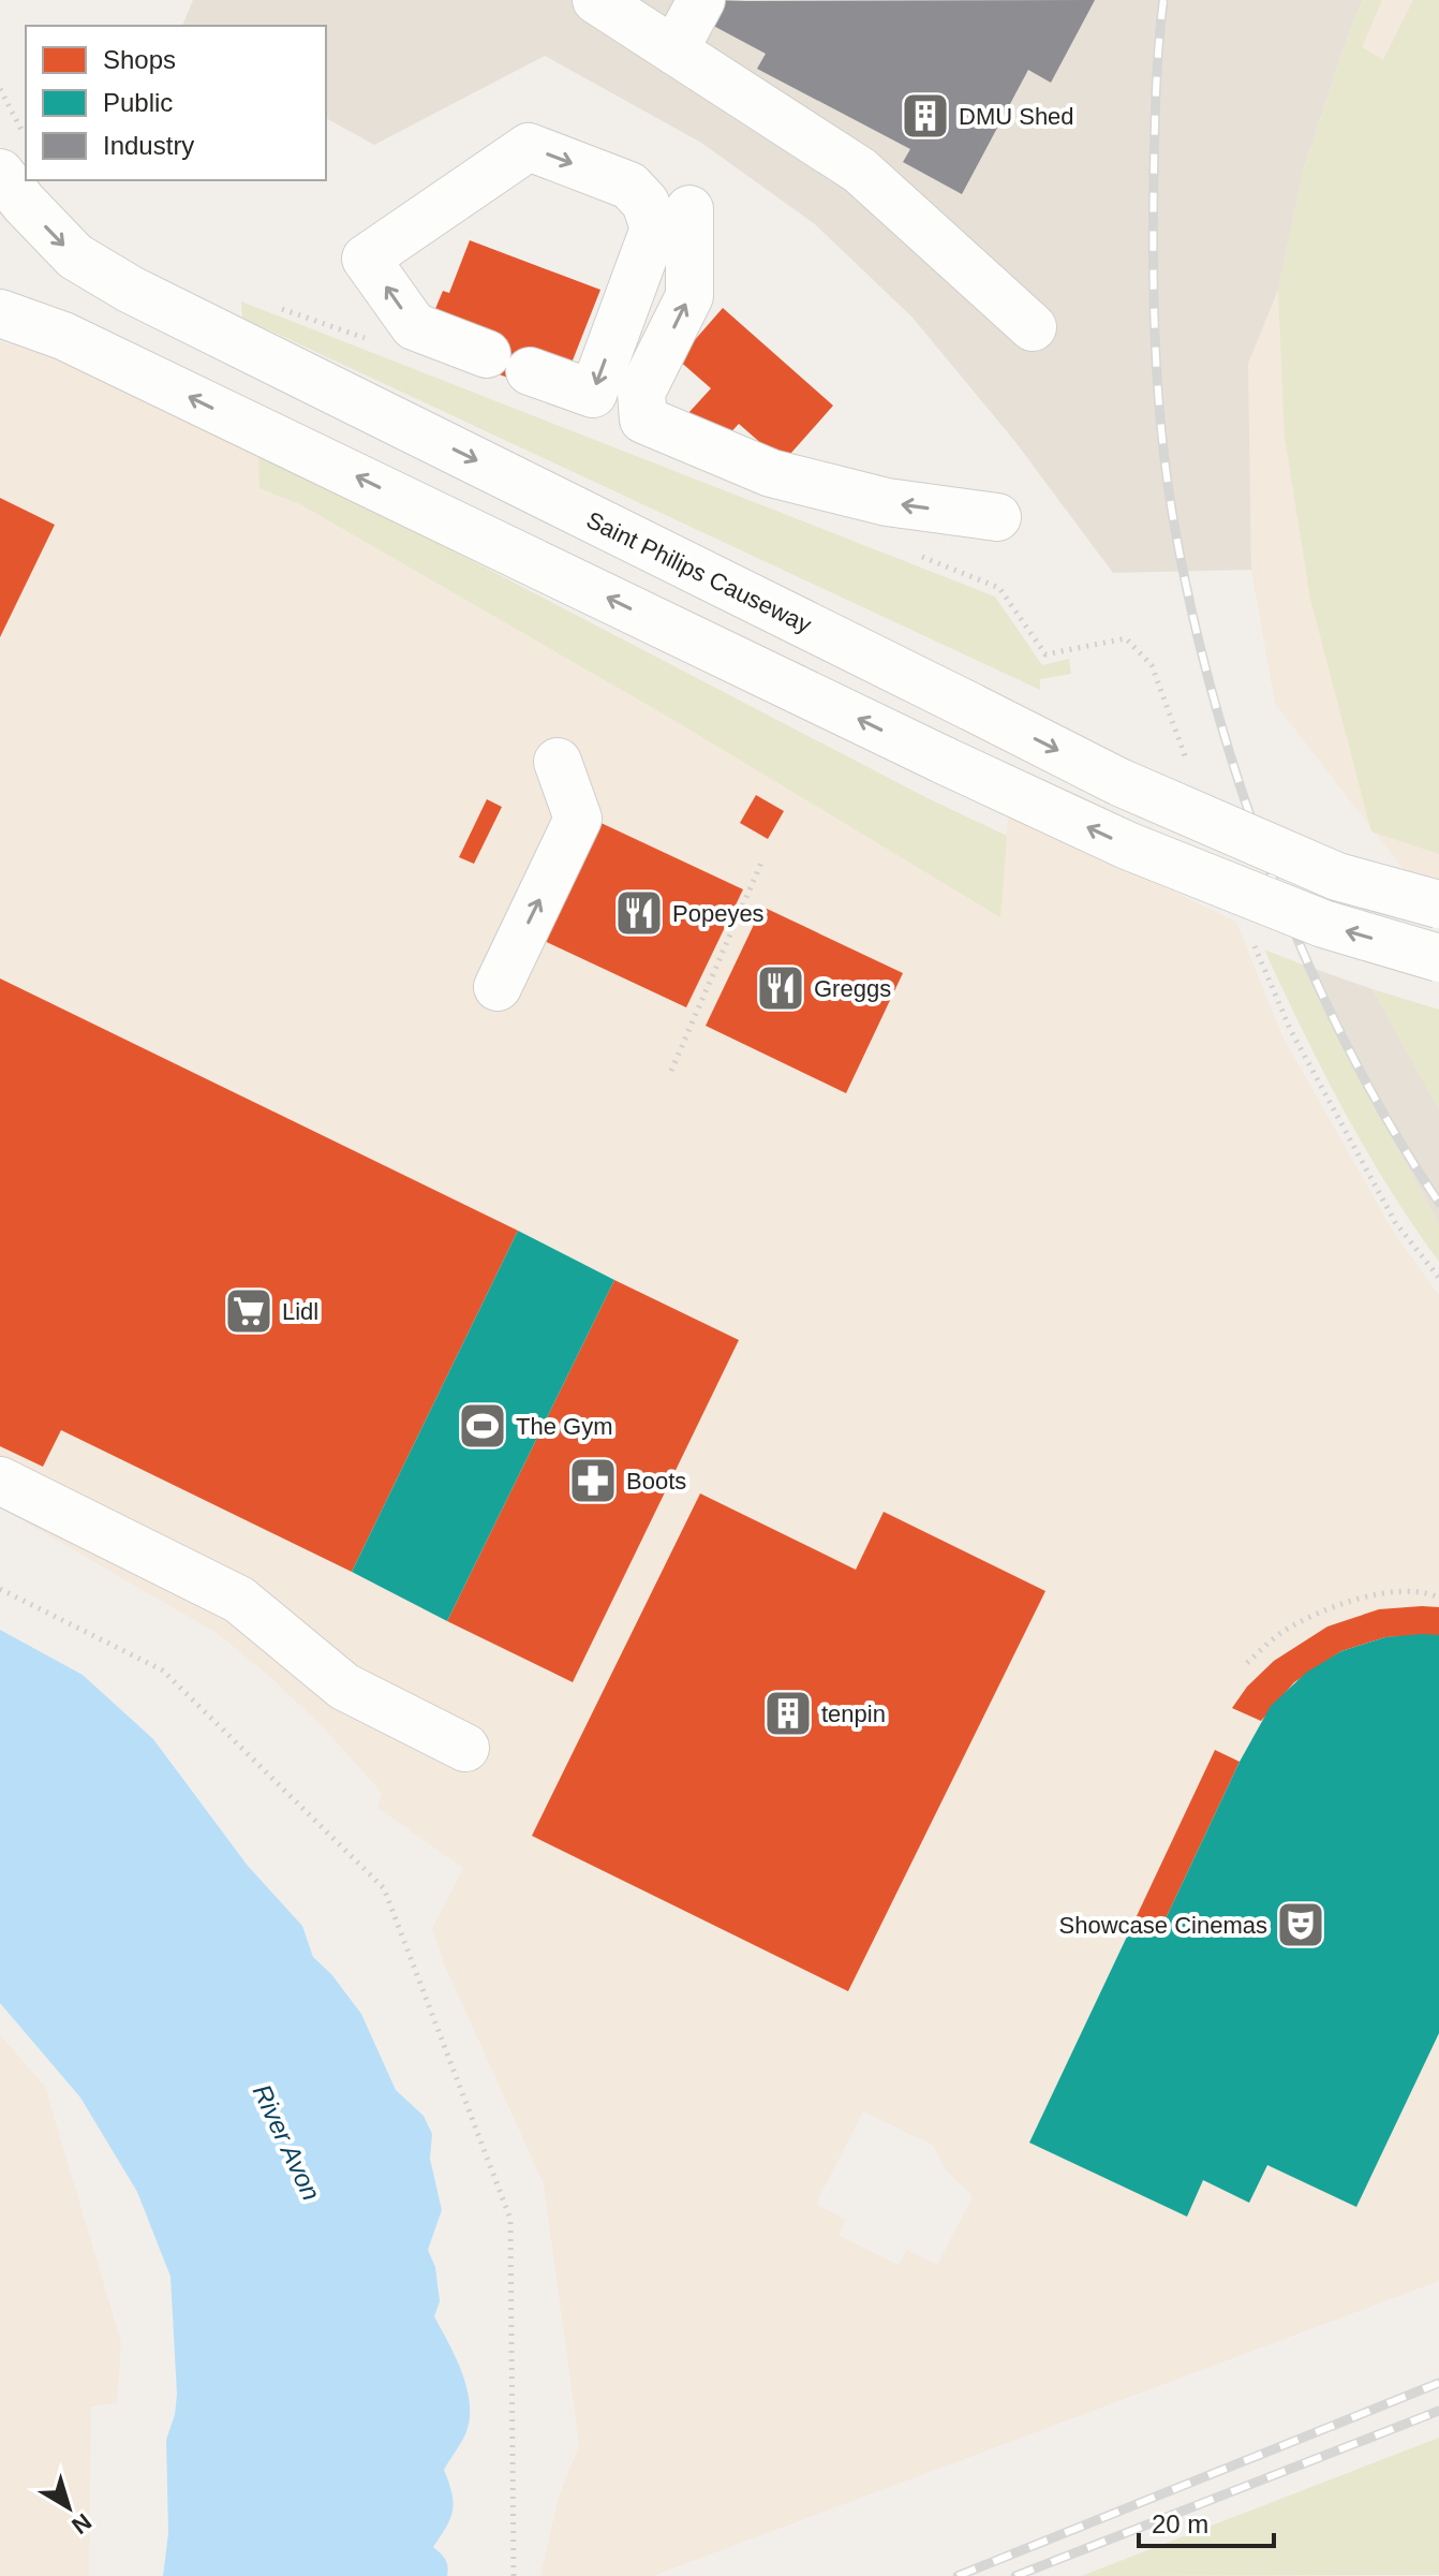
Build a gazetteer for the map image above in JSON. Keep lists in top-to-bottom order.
{
  "streets": {
    "main road": ["Saint Philips Causeway"]
  },
  "water": ["River Avon"],
  "places": {
    "building": ["DMU Shed", "tenpin"],
    "restaurant": ["Popeyes", "Greggs"],
    "supermarket": ["Lidl"],
    "sports": ["The Gym"],
    "pharmacy": ["Boots"],
    "theatre": ["Showcase Cinemas"]
  },
  "legend": ["Shops", "Public", "Industry"],
  "scale_bar": "20 m",
  "north": "bottom right"
}
